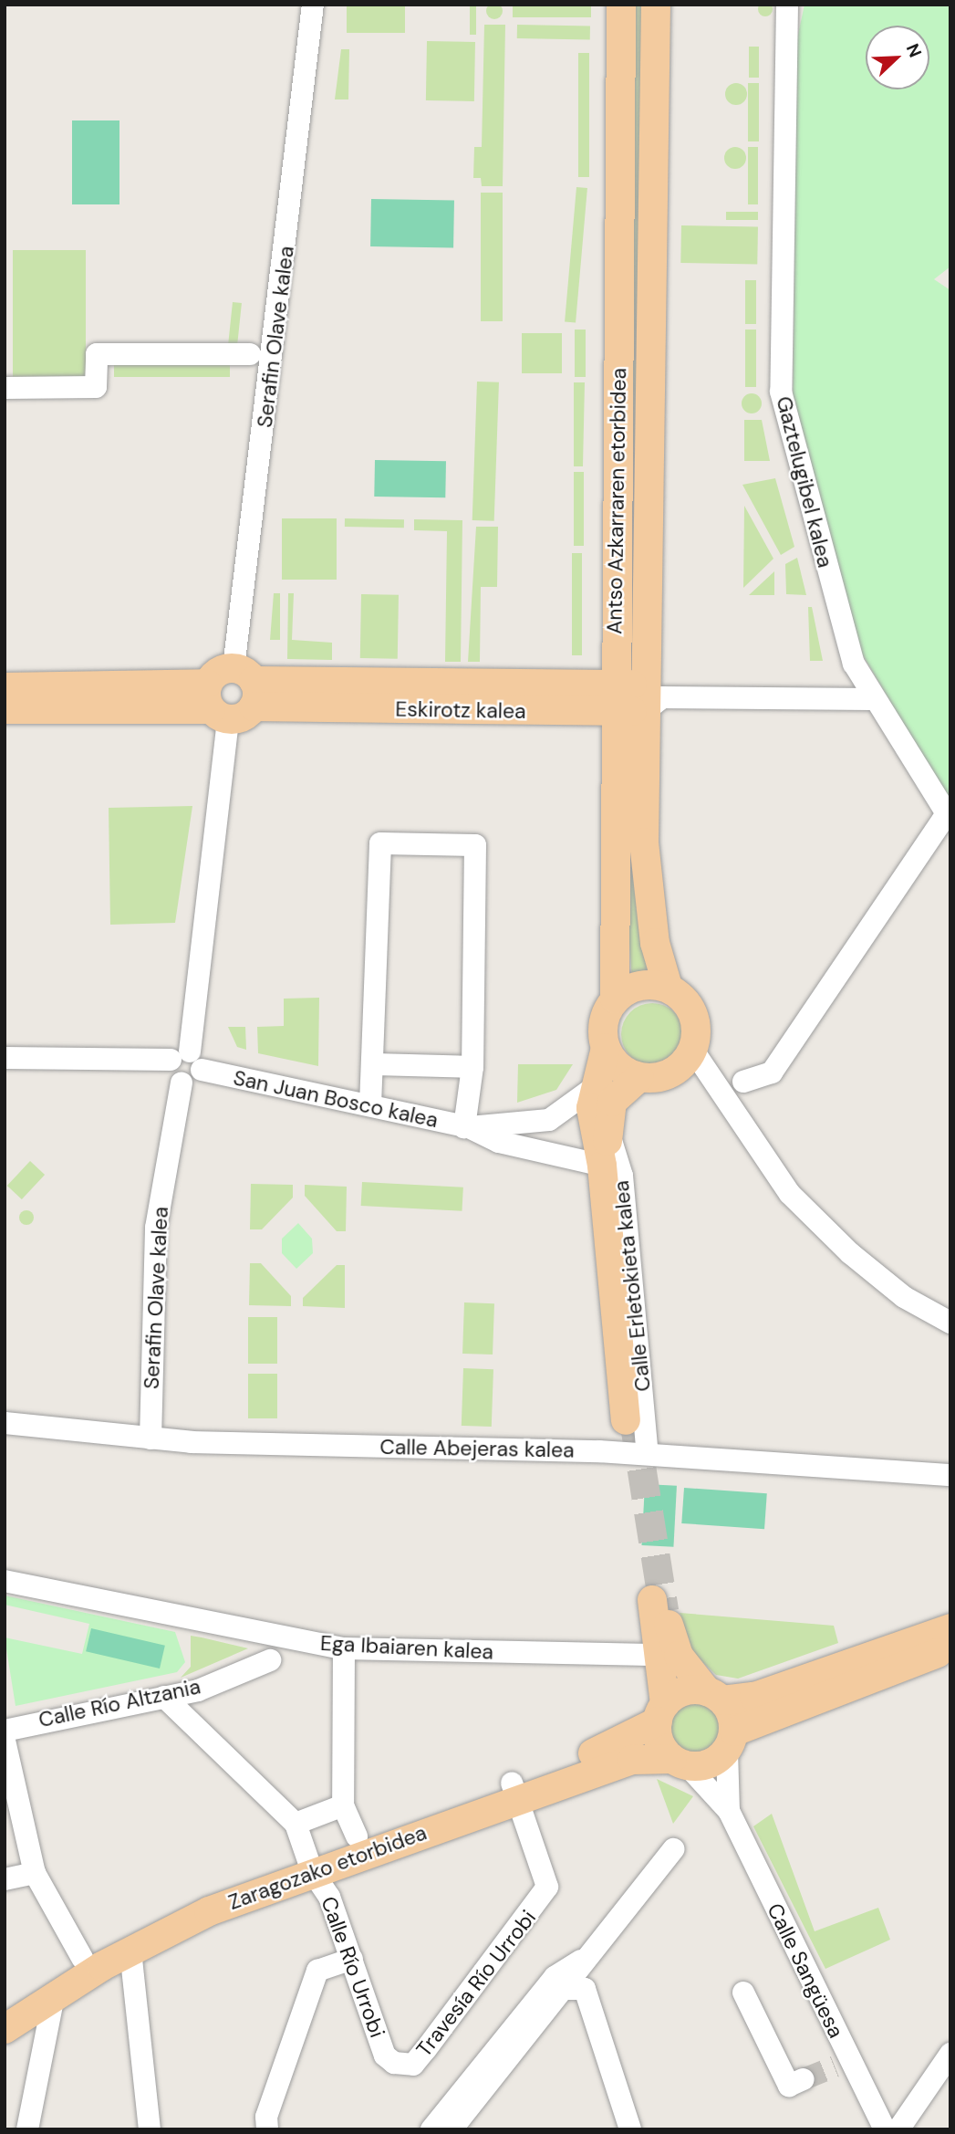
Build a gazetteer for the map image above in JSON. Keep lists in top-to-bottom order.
{
  "streets": {
    "main road": [
      "Antso Azkarraren etorbidea",
      "Eskirotz kalea",
      "Calle Erletokieta kalea",
      "Zaragozako etorbidea"
    ],
    "street": [
      "Serafin Olave kalea",
      "Gaztelugibel kalea",
      "San Juan Bosco kalea",
      "Calle Abejeras kalea",
      "Ega Ibaiaren kalea",
      "Calle Río Altzania",
      "Calle Río Urrobi",
      "Calle Sangüesa",
      "Travesía Río Urrobi"
    ]
  },
  "crossings": [
    ["Serafin Olave kalea", "Eskirotz kalea"],
    ["Serafin Olave kalea", "San Juan Bosco kalea"],
    ["Serafin Olave kalea", "Calle Abejeras kalea"],
    ["Gaztelugibel kalea", "Eskirotz kalea"],
    ["Antso Azkarraren etorbidea", "Eskirotz kalea"],
    ["Antso Azkarraren etorbidea", "Calle Erletokieta kalea"],
    ["San Juan Bosco kalea", "Calle Erletokieta kalea"],
    ["Calle Erletokieta kalea", "Calle Abejeras kalea"],
    ["Zaragozako etorbidea", "Calle Río Urrobi"],
    ["Zaragozako etorbidea", "Calle Sangüesa"],
    ["Zaragozako etorbidea", "Travesía Río Urrobi"],
    ["Calle Río Urrobi", "Travesía Río Urrobi"]
  ],
  "north": "top right"
}
